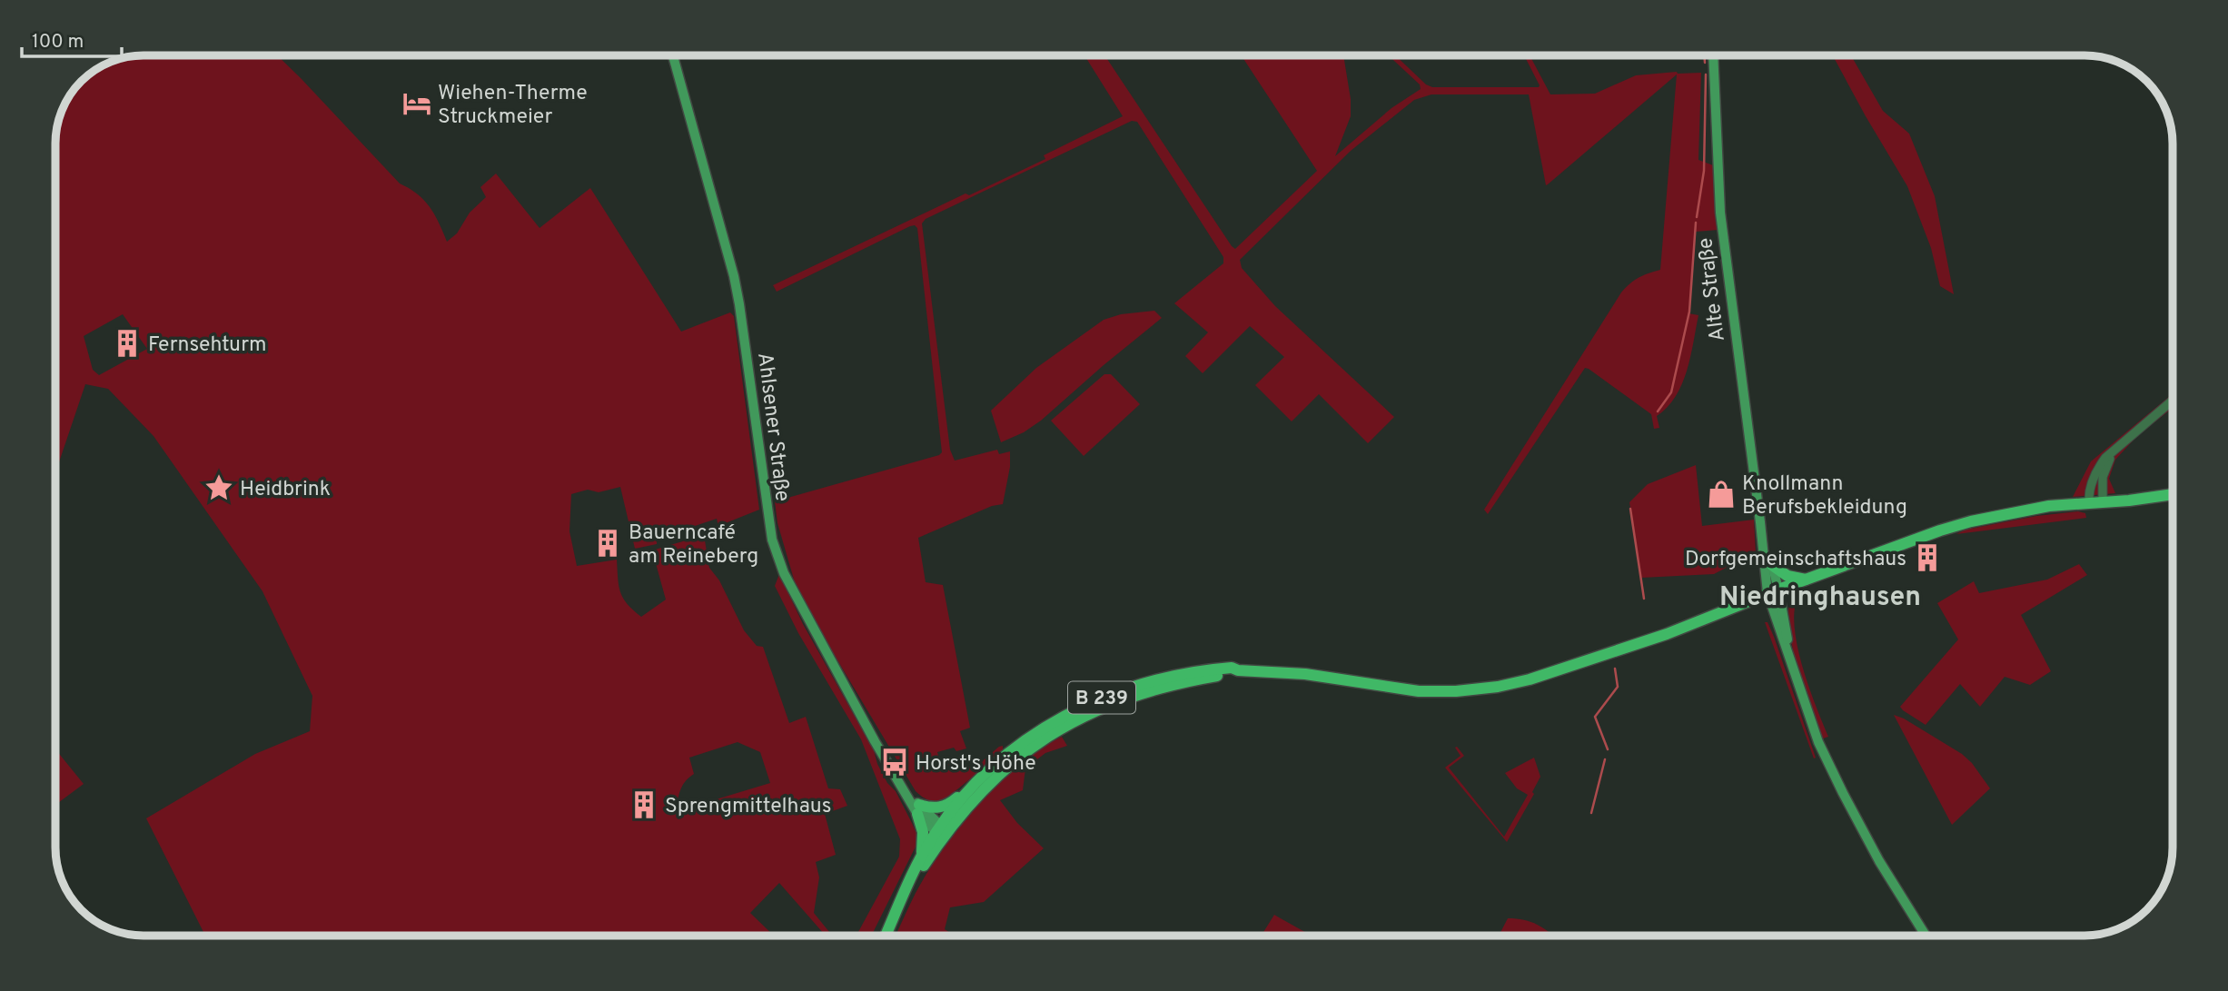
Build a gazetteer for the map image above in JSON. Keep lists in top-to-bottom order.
{
  "streets": {
    "main road": ["Alte Straße", "Ahlsener Straße", "B 239"]
  },
  "crossings": [
    ["Alte Straße", "B 239"],
    ["Ahlsener Straße", "B 239"]
  ],
  "districts": ["Niedringhausen"],
  "places": {
    "hotel": ["Wiehen-Therme Struckmeier"],
    "building": [
      "Fernsehturm",
      "Bauerncafé am Reineberg",
      "Dorfgemeinschaftshaus",
      "Sprengmittelhaus"
    ],
    "place": ["Heidbrink"],
    "shop": ["Knollmann Berufsbekleidung"],
    "bus stop": ["Horst's Höhe"]
  },
  "scale_bar": "100 m"
}
